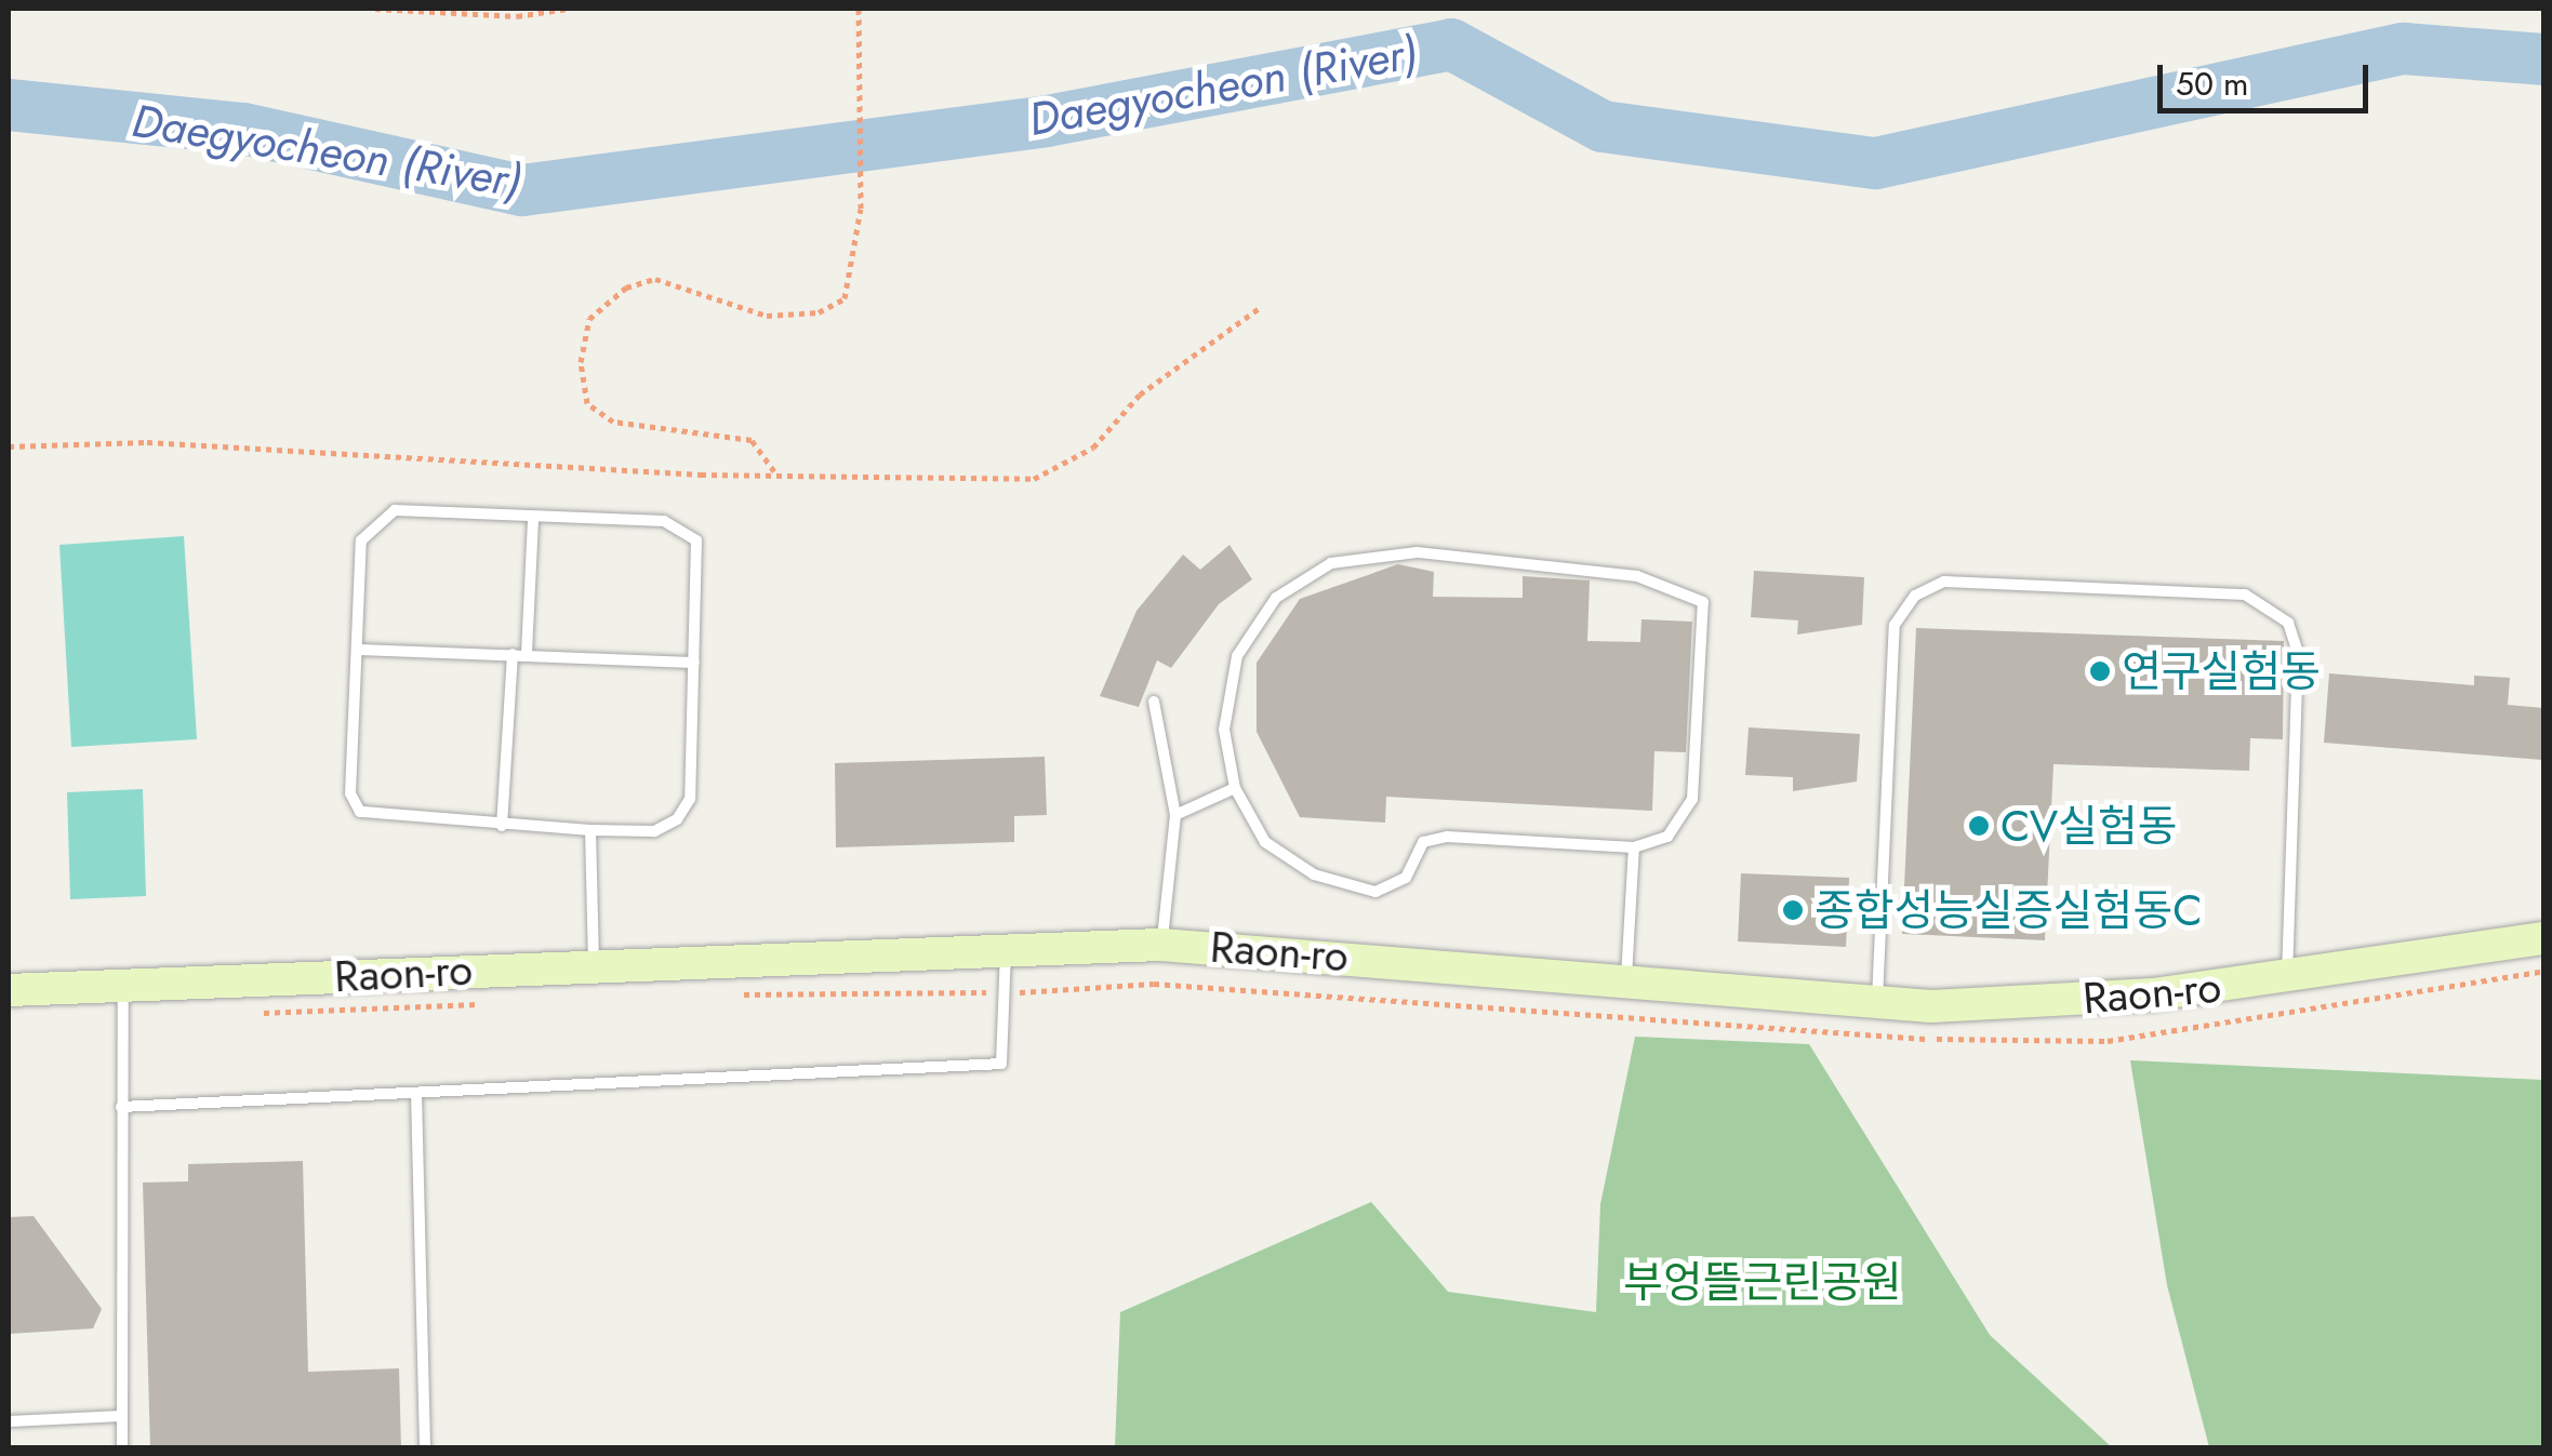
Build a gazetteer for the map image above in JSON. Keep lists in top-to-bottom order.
{
  "streets": {
    "main road": ["Raon-ro"]
  },
  "water": ["Daegyocheon (River)"],
  "parks": ["부엉뜰근린공원"],
  "places": ["연구실험동", "CV실험동", "종합성능실증실험동C"],
  "scale_bar": "50 m"
}
